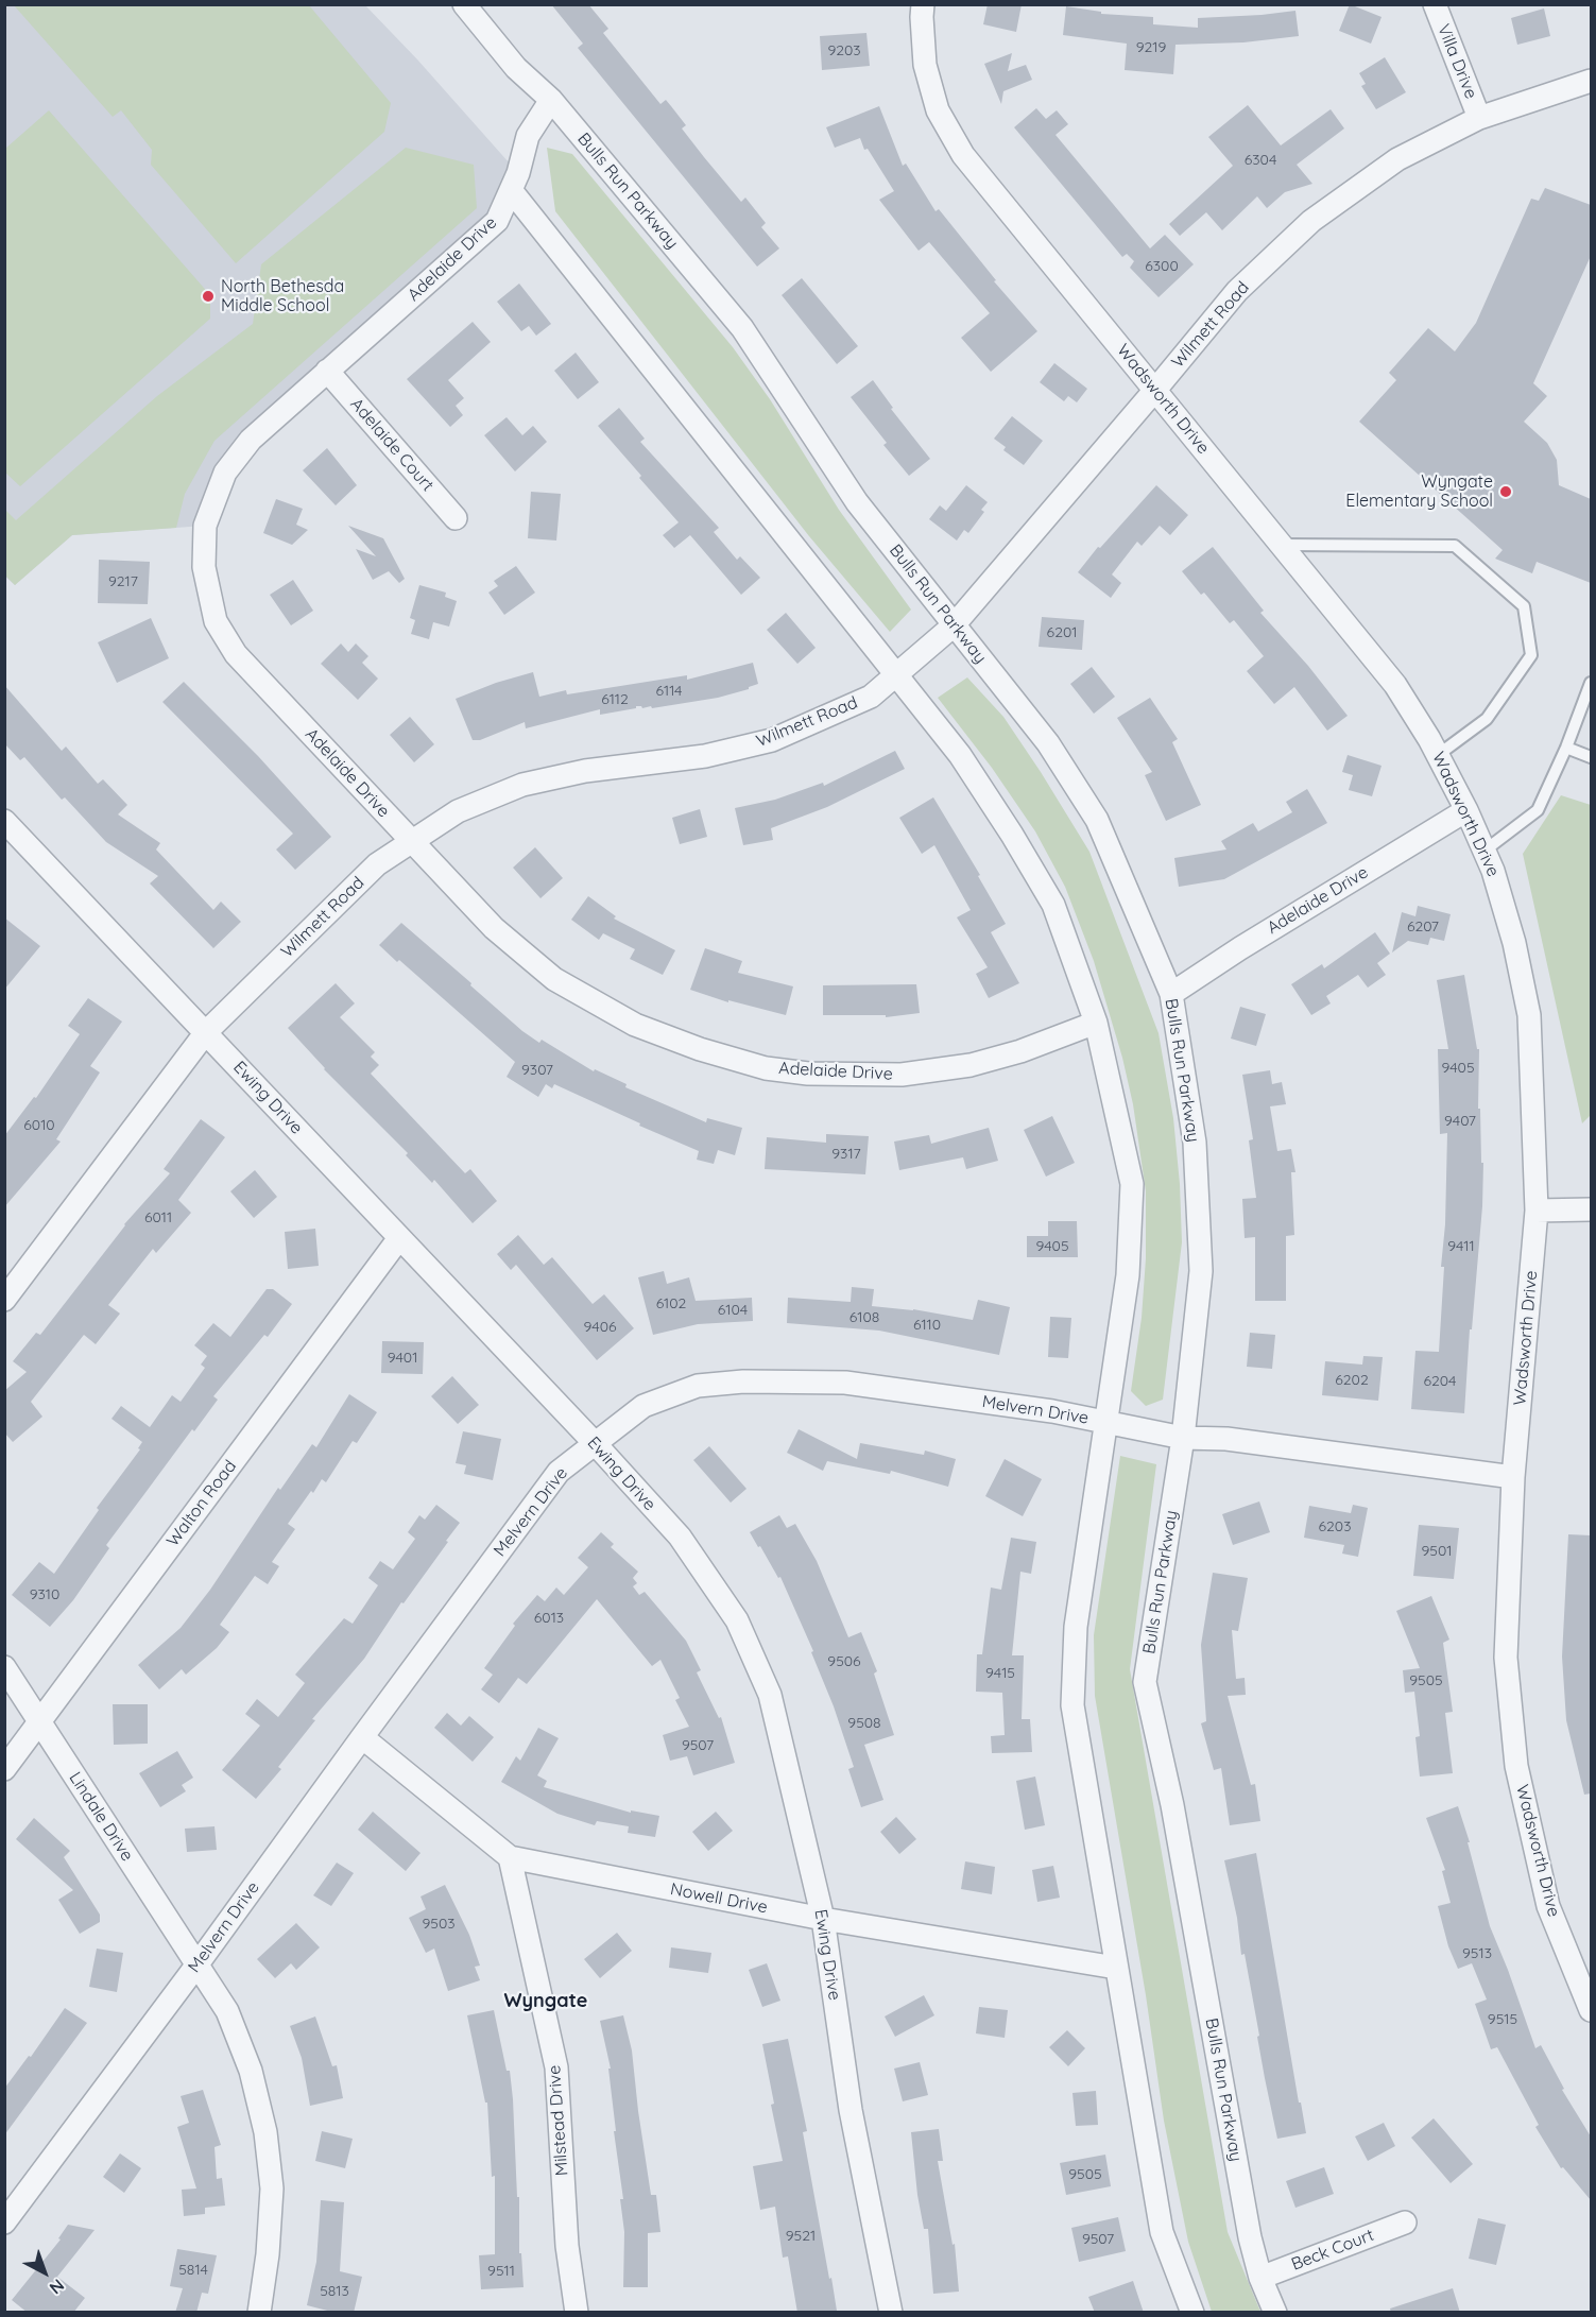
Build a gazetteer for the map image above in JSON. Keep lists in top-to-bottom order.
{
  "streets": {
    "street": [
      "Villa Drive",
      "Bulls Run Parkway",
      "Adelaide Drive",
      "Wilmett Road",
      "Wadsworth Drive",
      "Adelaide Court",
      "Ewing Drive",
      "Melvern Drive",
      "Walton Road",
      "Lindale Drive",
      "Nowell Drive",
      "Milstead Drive",
      "Beck Court"
    ]
  },
  "crossings": [
    ["Villa Drive", "Wilmett Road"],
    ["Bulls Run Parkway", "Adelaide Drive"],
    ["Bulls Run Parkway", "Wilmett Road"],
    ["Bulls Run Parkway", "Melvern Drive"],
    ["Bulls Run Parkway", "Beck Court"],
    ["Adelaide Drive", "Wilmett Road"],
    ["Adelaide Drive", "Wadsworth Drive"],
    ["Adelaide Drive", "Adelaide Court"],
    ["Wilmett Road", "Wadsworth Drive"],
    ["Wilmett Road", "Ewing Drive"],
    ["Wadsworth Drive", "Melvern Drive"],
    ["Ewing Drive", "Melvern Drive"],
    ["Ewing Drive", "Walton Road"],
    ["Ewing Drive", "Nowell Drive"],
    ["Melvern Drive", "Lindale Drive"],
    ["Melvern Drive", "Nowell Drive"],
    ["Walton Road", "Lindale Drive"],
    ["Nowell Drive", "Milstead Drive"]
  ],
  "districts": ["Wyngate"],
  "places": ["North Bethesda Middle School", "Wyngate Elementary School"],
  "house_numbers": [
    "9219",
    "9203",
    "6304",
    "6300",
    "9217",
    "6201",
    "6114",
    "6112",
    "6207",
    "9405",
    "9307",
    "9407",
    "6010",
    "9317",
    "6011",
    "9405",
    "9411",
    "6102",
    "6104",
    "6108",
    "6110",
    "9406",
    "9401",
    "6202",
    "6204",
    "6203",
    "9501",
    "9310",
    "6013",
    "9506",
    "9415",
    "9505",
    "9508",
    "9507",
    "9503",
    "9513",
    "9515",
    "9505",
    "9521",
    "9507",
    "5814",
    "9511",
    "5813"
  ],
  "north": "bottom right"
}
